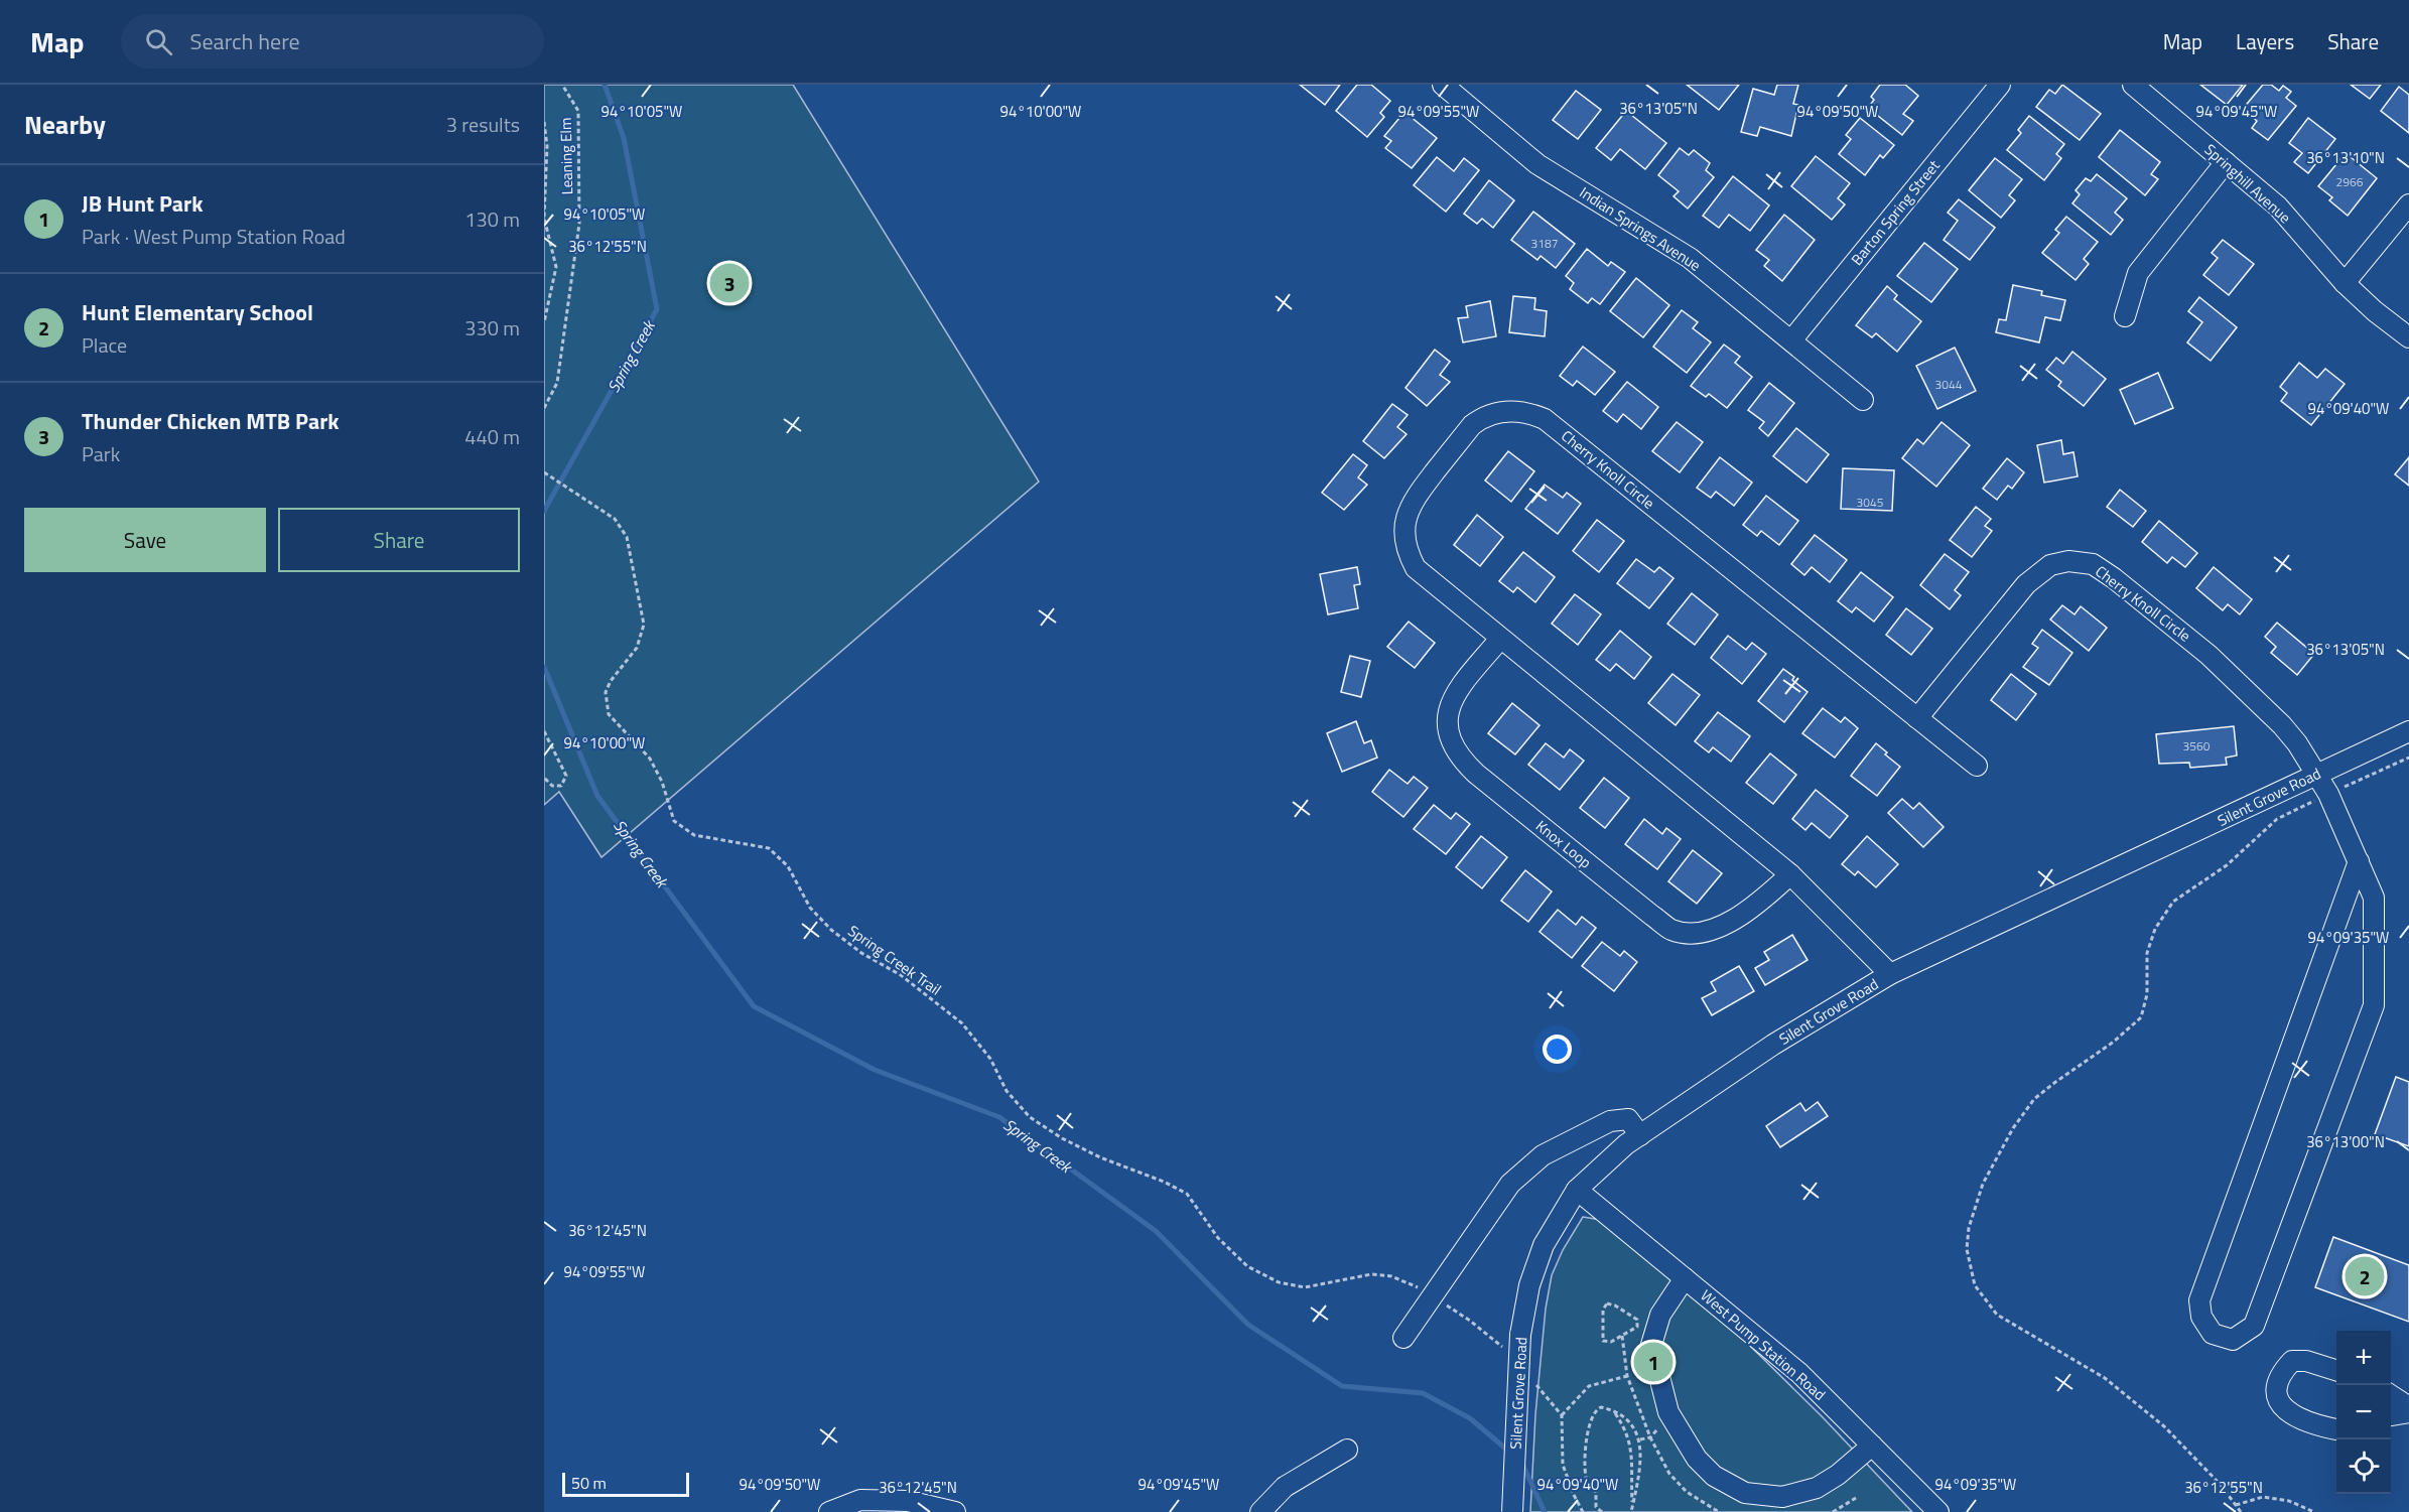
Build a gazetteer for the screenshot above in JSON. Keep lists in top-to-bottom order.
{
  "streets": {
    "street": [
      "Springhill Avenue",
      "Barton Spring Street",
      "Indian Springs Avenue",
      "Cherry Knoll Circle",
      "Silent Grove Road",
      "Knox Loop",
      "West Pump Station Road"
    ],
    "path": ["Leaning Elm", "Spring Creek Trail"]
  },
  "crossings": [
    ["Barton Spring Street", "Indian Springs Avenue"],
    ["Cherry Knoll Circle", "Silent Grove Road"],
    ["Cherry Knoll Circle", "Knox Loop"],
    ["Silent Grove Road", "West Pump Station Road"]
  ],
  "water": ["Spring Creek"],
  "house_numbers": [
    "2966",
    "3187",
    "3044",
    "3045",
    "3560"
  ],
  "scale_bar": "50 m",
  "page": {
    "header": "Map",
    "search": "Search here",
    "nav": ["Map", "Layers", "Share"],
    "heading": ["Nearby", "3 results"],
    "list": [
      {
        "mark": "1",
        "name": "JB Hunt Park",
        "note": "Park · West Pump Station Road",
        "value": "130 m"
      },
      {
        "mark": "2",
        "name": "Hunt Elementary School",
        "note": "Place",
        "value": "330 m"
      },
      {
        "mark": "3",
        "name": "Thunder Chicken MTB Park",
        "note": "Park",
        "value": "440 m"
      }
    ],
    "pins": ["3", "2", "1"],
    "buttons": ["Save", "Share"],
    "map_buttons": ["+", "−"],
    "scale": "50 m"
  },
  "coordinates": [
    "36°13'05\"N",
    "94°10'05\"W",
    "94°10'00\"W",
    "94°09'55\"W",
    "94°09'50\"W",
    "94°09'45\"W",
    "36°13'10\"N",
    "36°12'55\"N",
    "94°09'40\"W",
    "94°09'35\"W",
    "36°13'00\"N",
    "36°12'45\"N"
  ]
}
